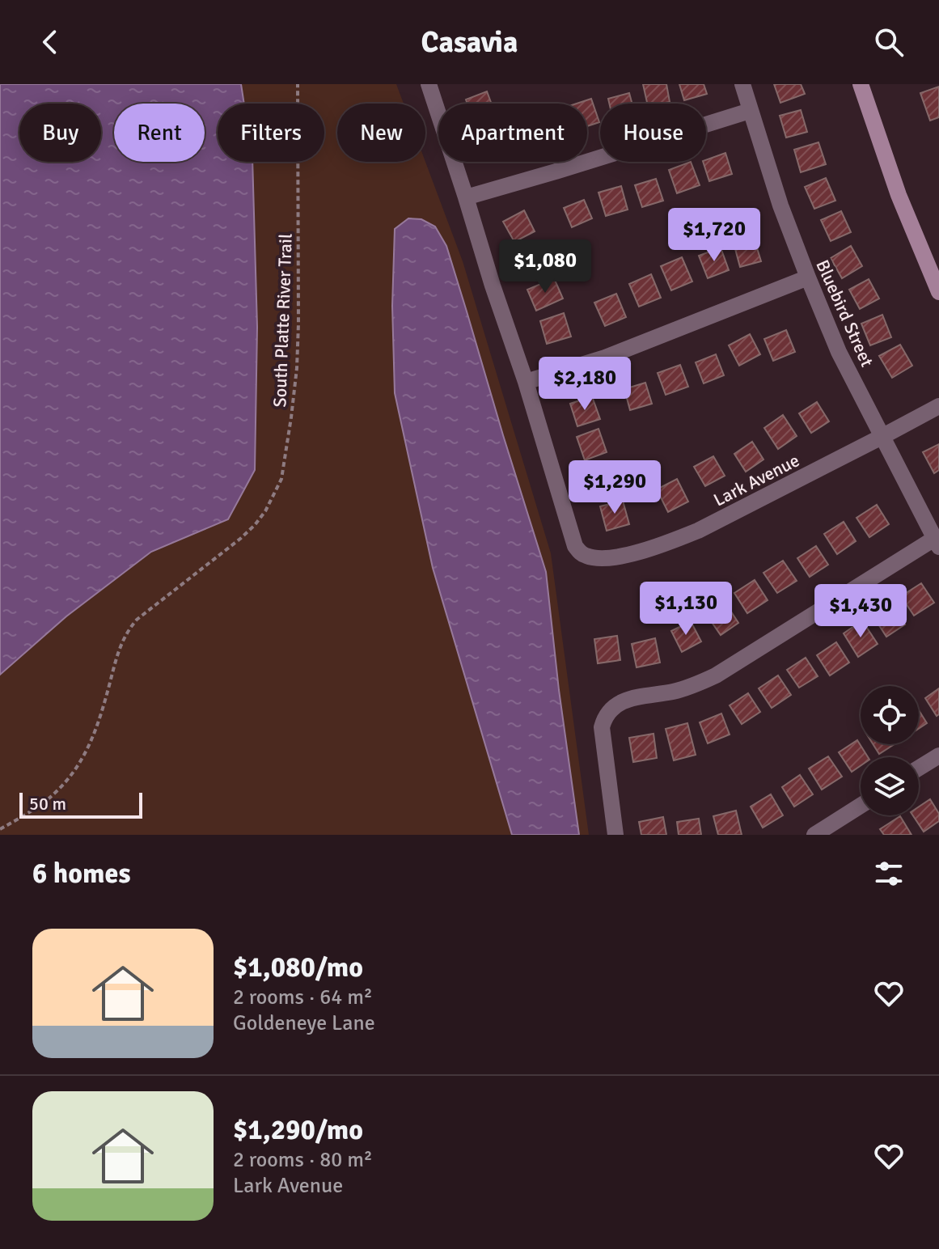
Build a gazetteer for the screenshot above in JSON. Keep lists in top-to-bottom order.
{
  "streets": {
    "street": ["Bluebird Street", "Lark Avenue"],
    "path": ["South Platte River Trail"]
  },
  "crossings": [
    ["Bluebird Street", "Lark Avenue"]
  ],
  "scale_bar": "50 m",
  "page": {
    "header": "Casavia",
    "chip": [
      "Buy",
      "Rent",
      "Filters",
      "New",
      "Apartment",
      "House"
    ],
    "price": [
      "$1,720",
      "$1,080",
      "$2,180",
      "$1,290",
      "$1,130",
      "$1,430"
    ],
    "scale": "50 m",
    "heading": "6 homes",
    "list": [
      {
        "name": "$1,080/mo",
        "note": "2 rooms · 64 m² · Goldeneye Lane"
      },
      {
        "name": "$1,290/mo",
        "note": "2 rooms · 80 m² · Lark Avenue"
      }
    ]
  }
}
